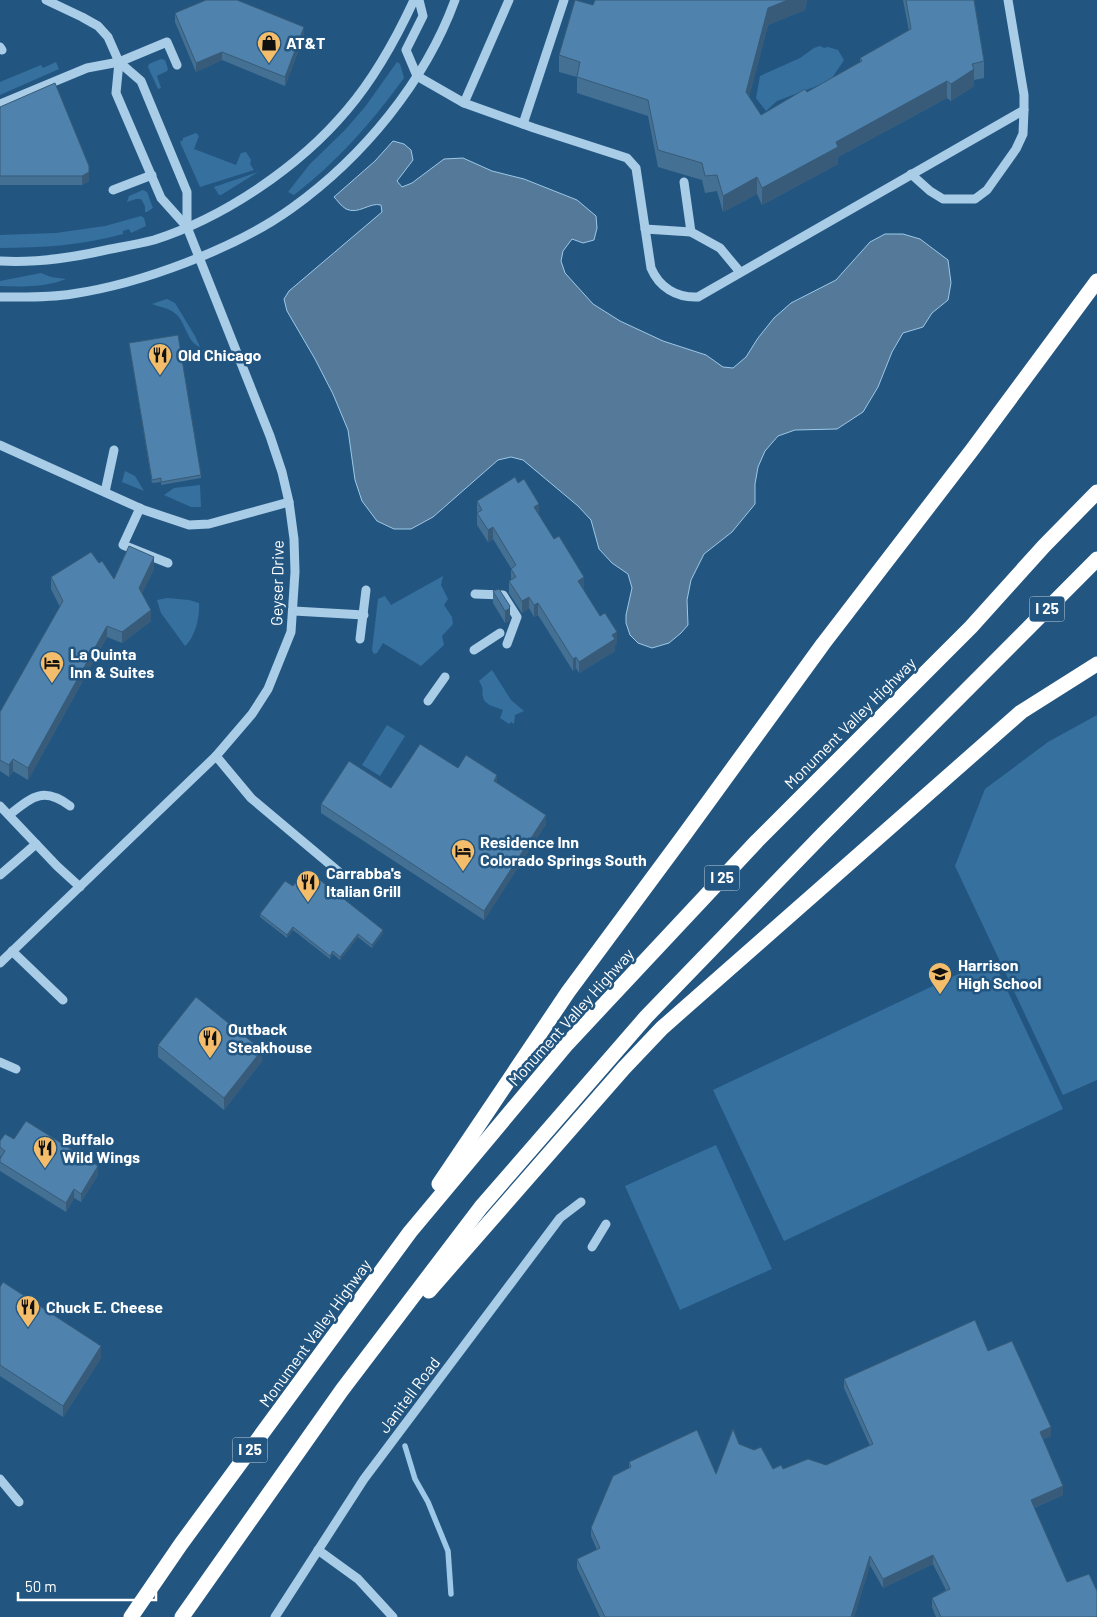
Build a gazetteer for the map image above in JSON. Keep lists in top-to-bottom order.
{
  "streets": {
    "highway": ["I 25", "Monument Valley Highway"],
    "street": ["Geyser Drive", "Janitell Road"]
  },
  "places": {
    "shop": ["AT&T"],
    "restaurant": [
      "Old Chicago",
      "Carrabba's Italian Grill",
      "Outback Steakhouse",
      "Buffalo Wild Wings",
      "Chuck E. Cheese"
    ],
    "hotel": ["La Quinta Inn & Suites", "Residence Inn Colorado Springs South"],
    "school or university": ["Harrison High School"]
  },
  "scale_bar": "50 m"
}
